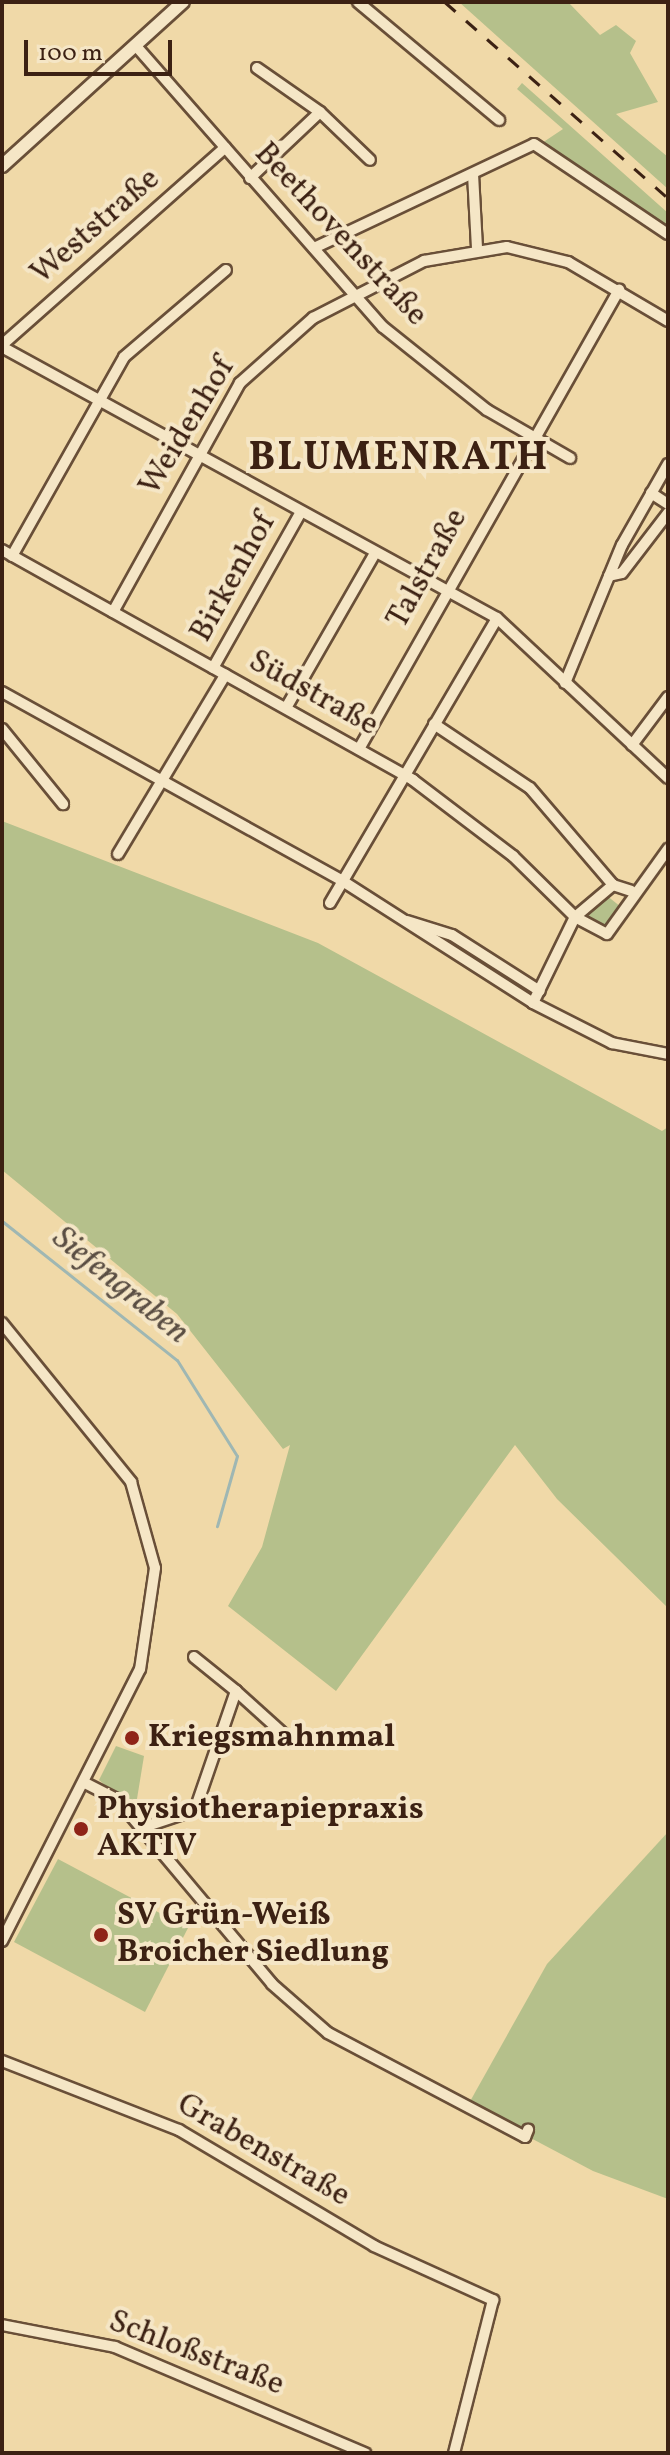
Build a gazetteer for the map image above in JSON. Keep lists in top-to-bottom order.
{
  "streets": {
    "street": [
      "Weststraße",
      "Beethovenstraße",
      "Weidenhof",
      "Talstraße",
      "Birkenhof",
      "Südstraße",
      "Grabenstraße",
      "Schloßstraße"
    ]
  },
  "crossings": [
    ["Weststraße", "Beethovenstraße"],
    ["Beethovenstraße", "Weidenhof"],
    ["Beethovenstraße", "Talstraße"],
    ["Weidenhof", "Talstraße"],
    ["Weidenhof", "Südstraße"],
    ["Talstraße", "Südstraße"],
    ["Birkenhof", "Südstraße"]
  ],
  "districts": ["BLUMENRATH"],
  "water": ["Siefengraben"],
  "places": ["Kriegsmahnmal", "Physiotherapiepraxis AKTIV", "SV Grün-Weiß Broicher Siedlung"],
  "scale_bar": "100 m"
}
